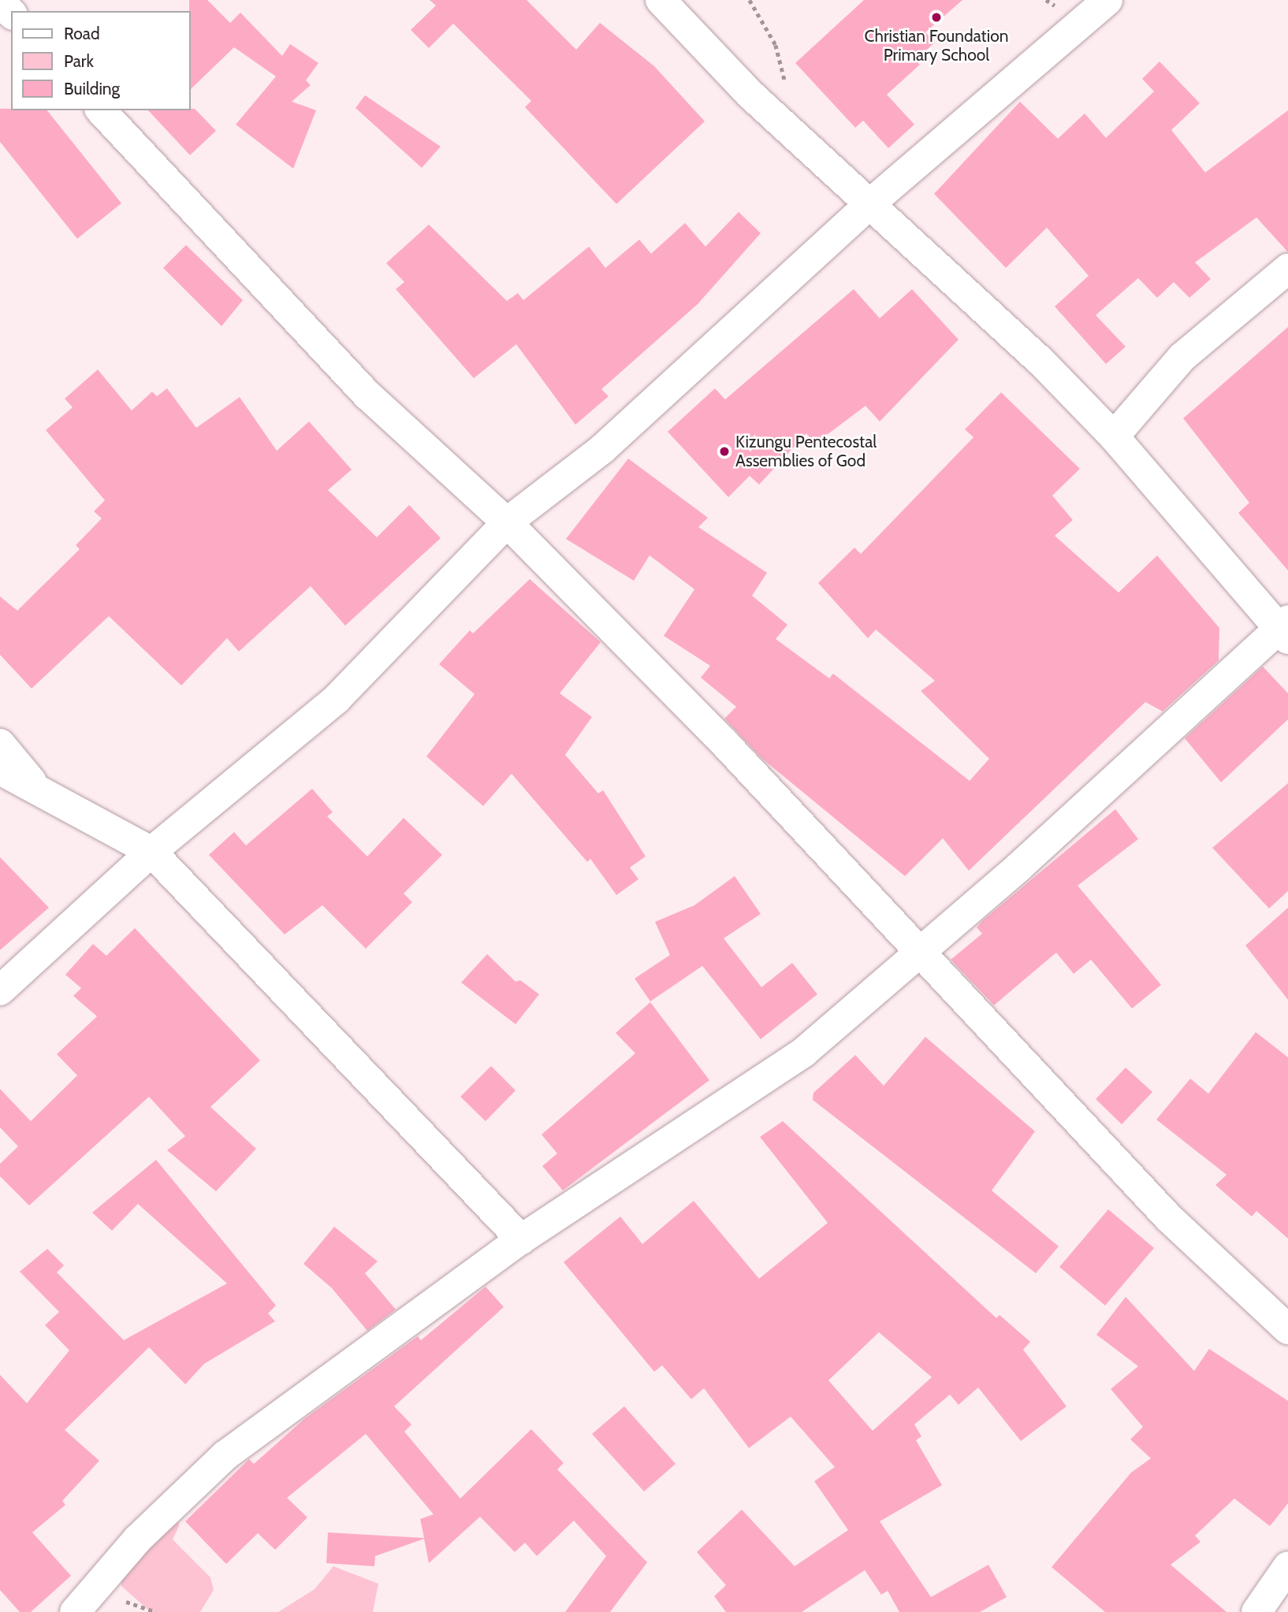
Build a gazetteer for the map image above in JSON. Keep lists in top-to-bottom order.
{
  "places": ["Christian Foundation Primary School", "Kizungu Pentecostal Assemblies of God"],
  "legend": ["Road", "Park", "Building"]
}
